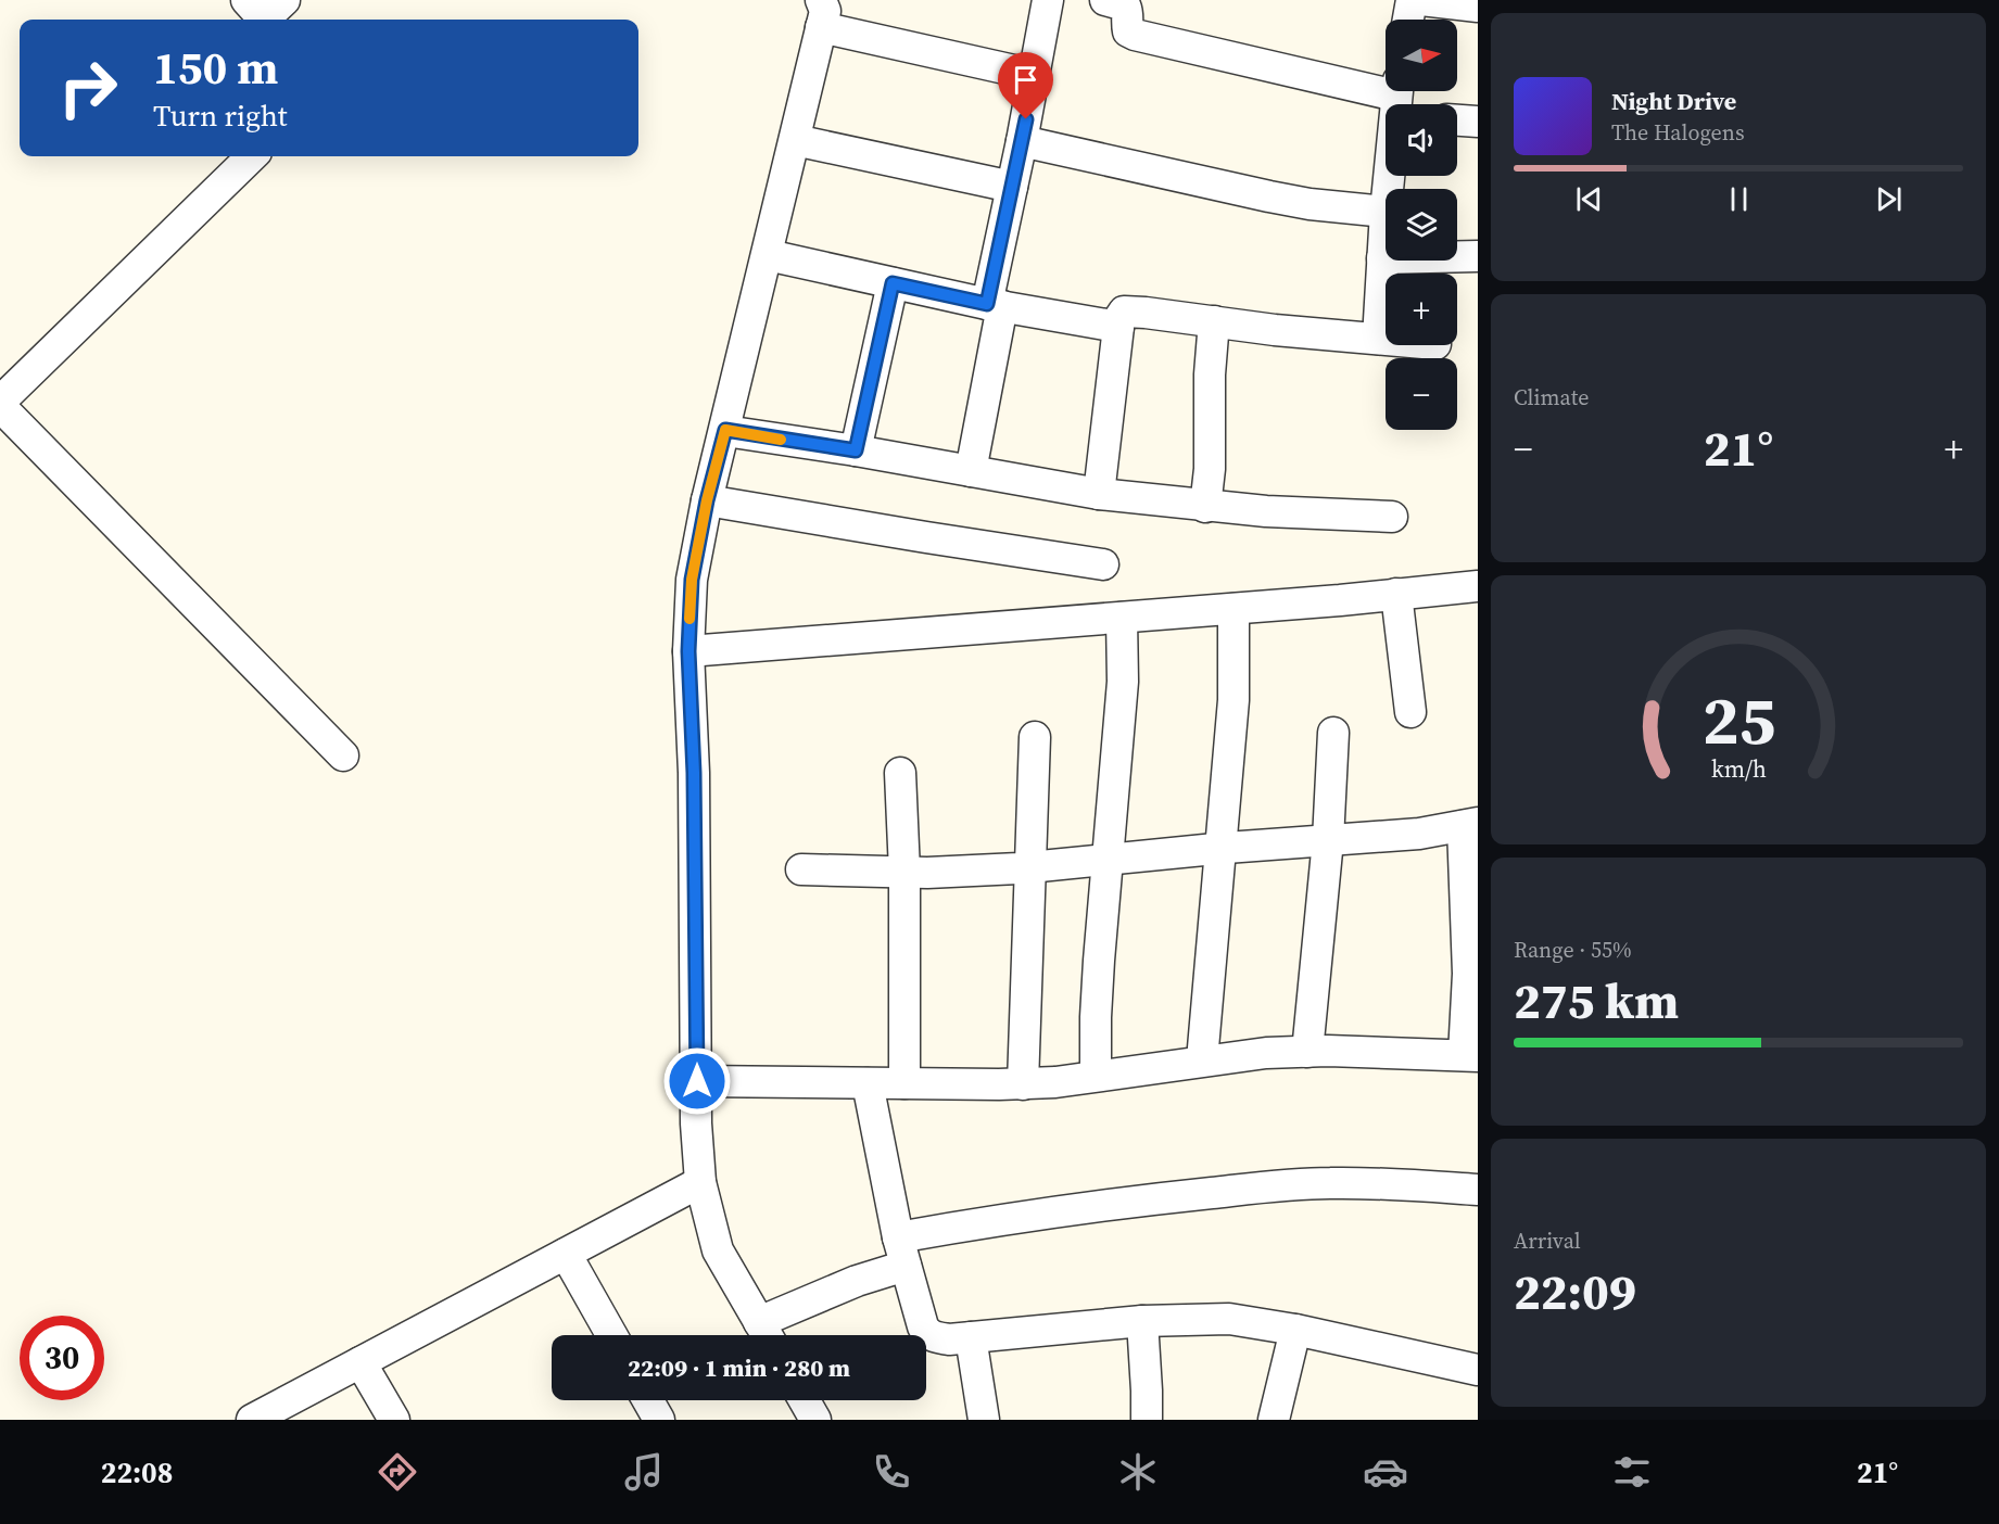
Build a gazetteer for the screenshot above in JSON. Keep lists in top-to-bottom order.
{
  "north": "right",
  "page": {
    "map_buttons": ["+", "−"],
    "turn": ["150 m", "Turn right"],
    "song": ["Night Drive", "The Halogens"],
    "tile": [
      "Climate",
      ["Range · 55%", "275 km"],
      ["Arrival", "22:09"]
    ],
    "heat": ["−", "21°", "+"],
    "limit": "30",
    "trip": "22:09 · 1 min · 280 m",
    "tabs": ["22:08", "21°"],
    "gauge": ["25", "km/h"]
  }
}
